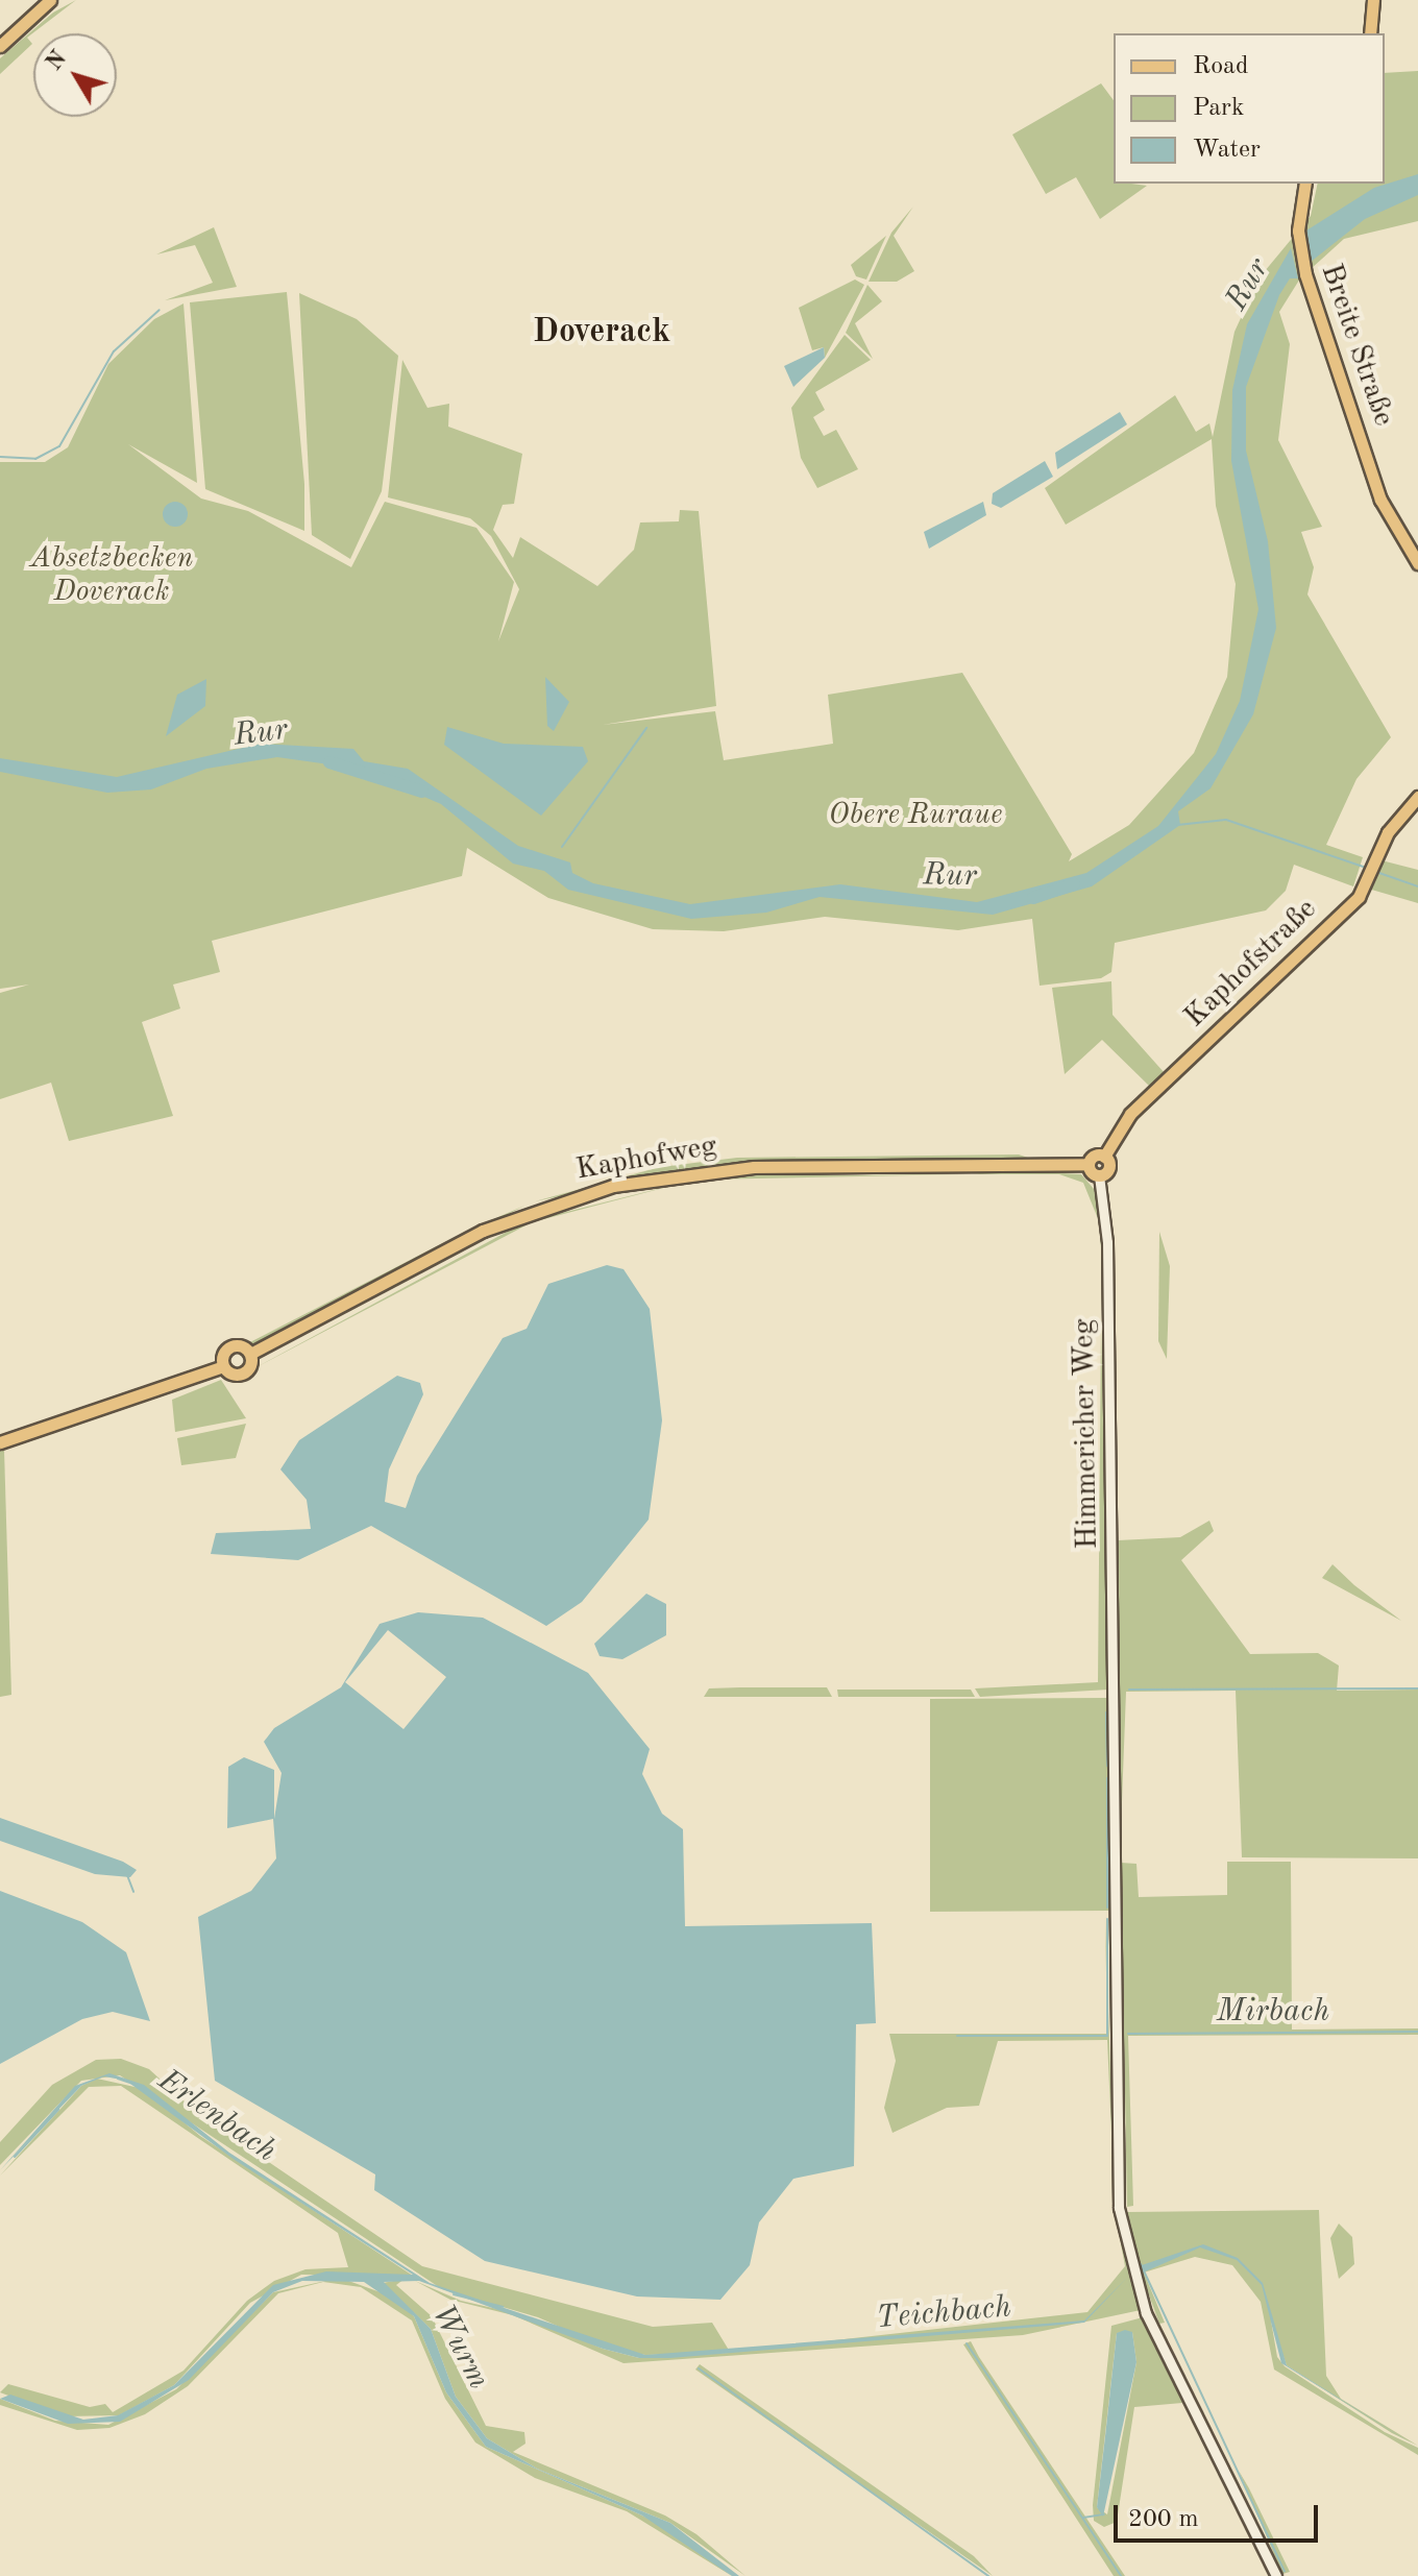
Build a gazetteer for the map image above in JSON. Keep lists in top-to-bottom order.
{
  "streets": {
    "main road": ["Breite Straße", "Kaphofstraße", "Kaphofweg"],
    "street": ["Himmericher Weg"]
  },
  "crossings": [
    ["Kaphofstraße", "Himmericher Weg"]
  ],
  "districts": ["Doverack"],
  "water": [
    "Rur",
    "Mirbach",
    "Erlenbach",
    "Teichbach",
    "Wurm"
  ],
  "parks": ["Absetzbecken Doverack", "Obere Ruraue"],
  "legend": ["Road", "Park", "Water"],
  "scale_bar": "200 m",
  "north": "top left"
}
